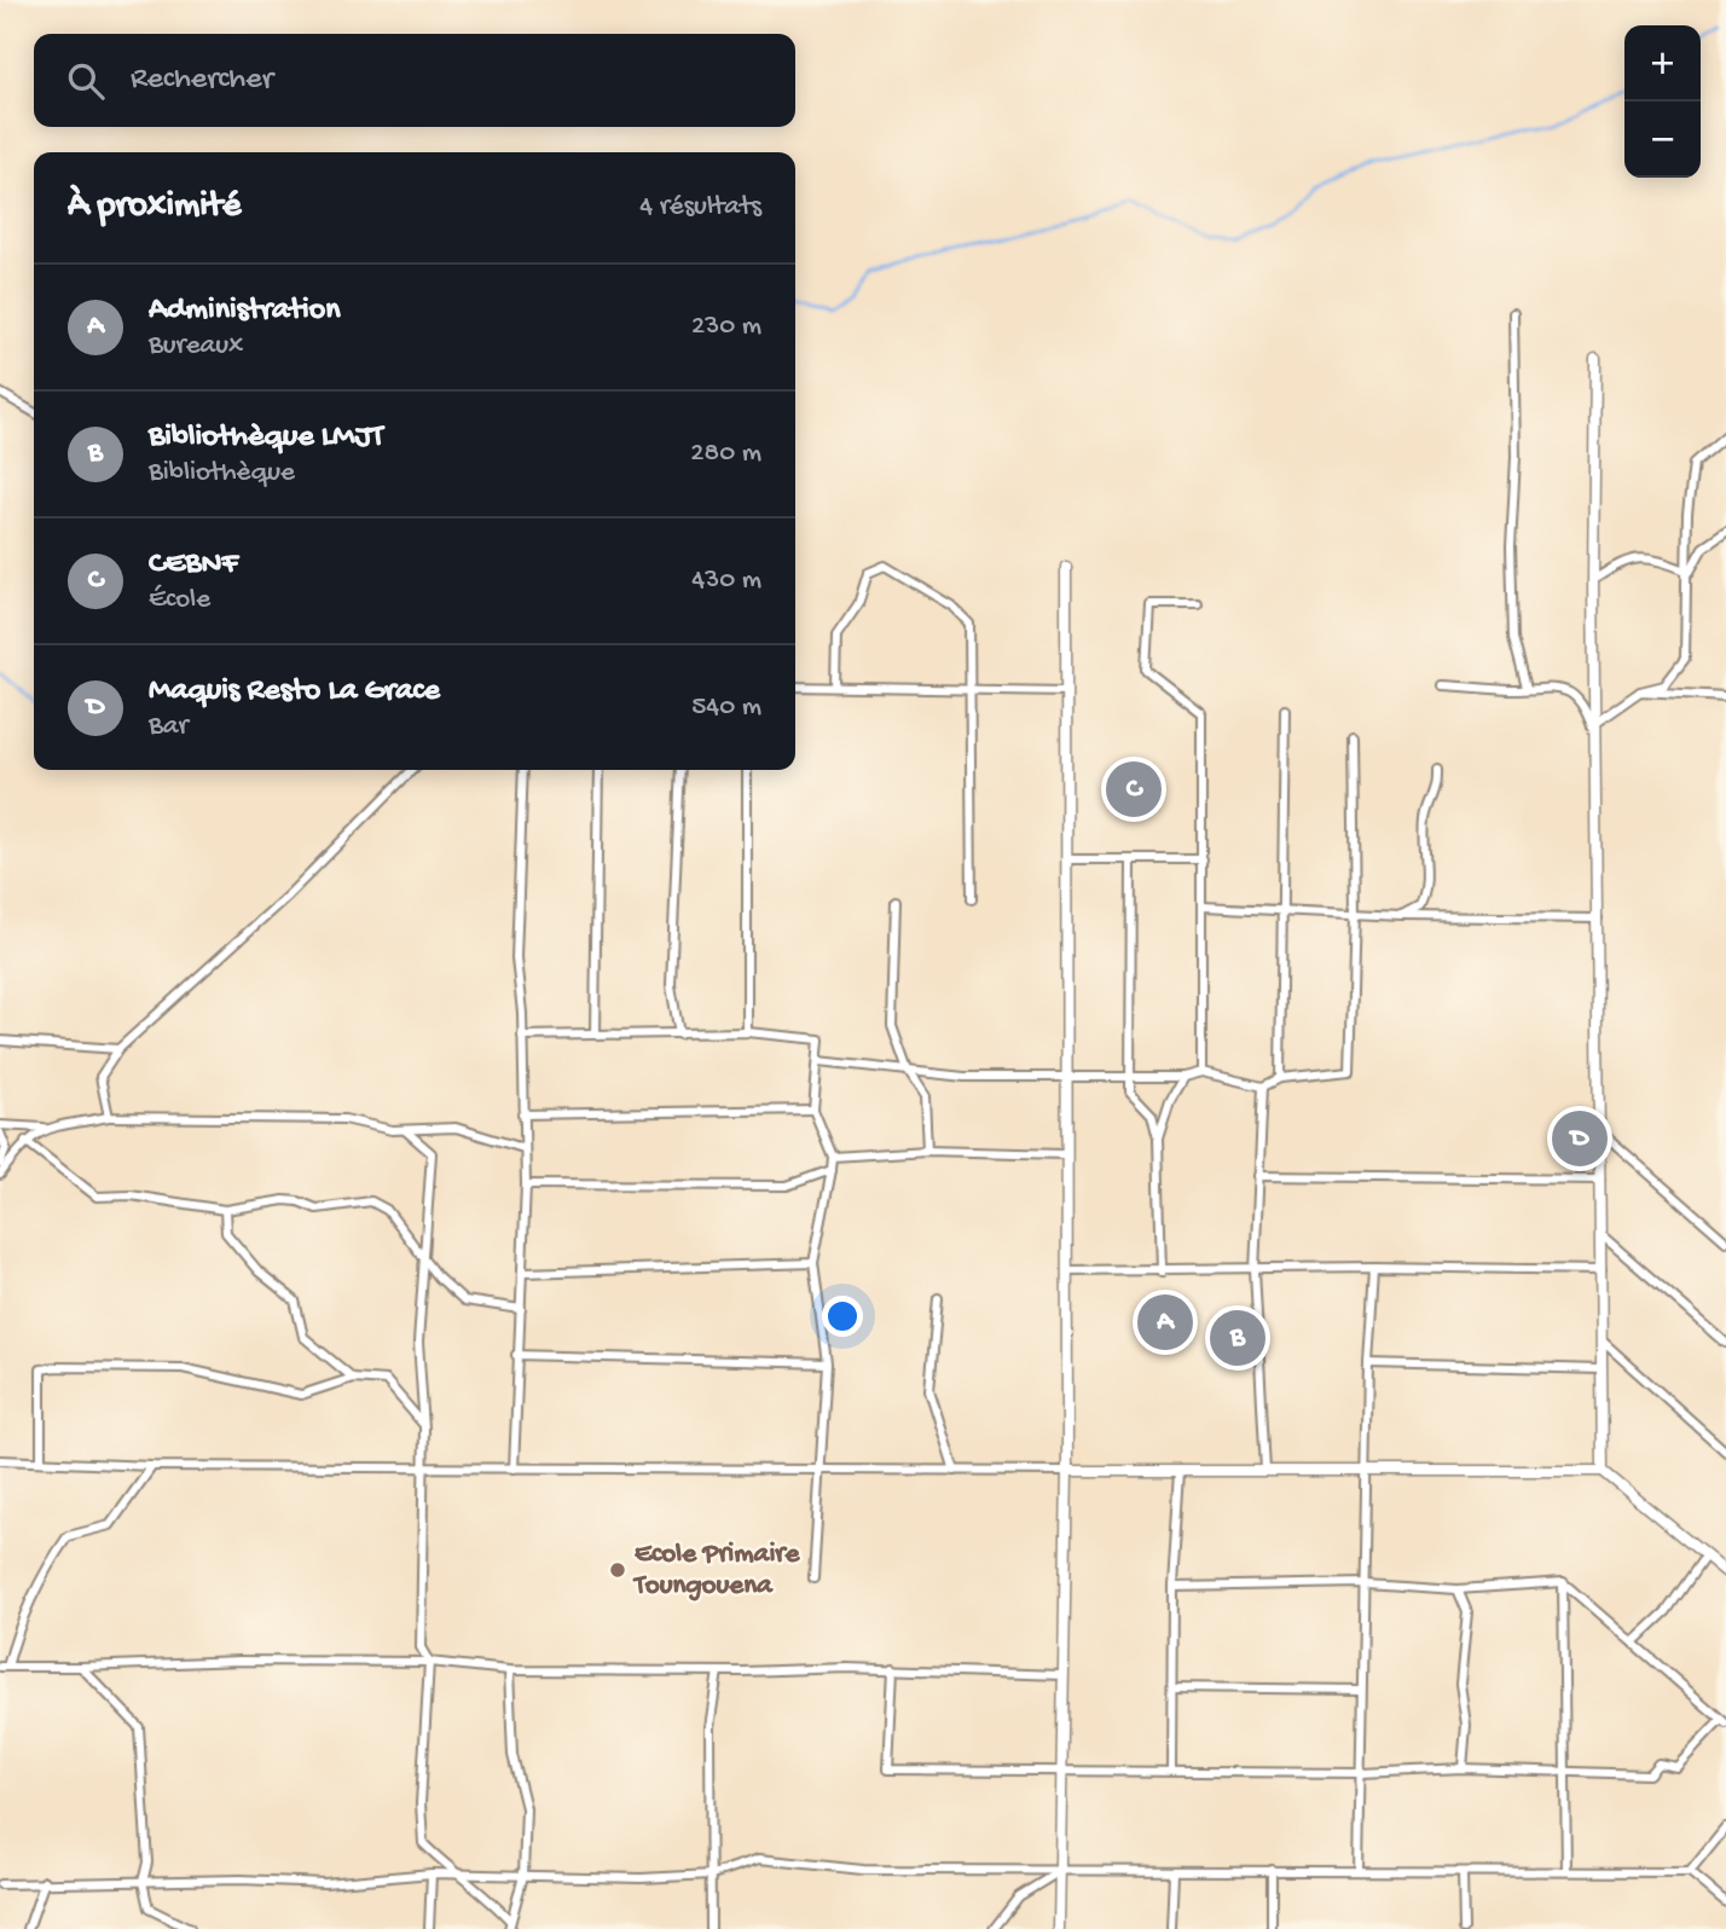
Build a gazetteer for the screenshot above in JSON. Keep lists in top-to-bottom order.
{
  "places": ["Ecole Primaire Toungouena"],
  "page": {
    "map_buttons": ["+", "−"],
    "search": "Rechercher",
    "heading": ["À proximité", "4 résultats"],
    "list": [
      {
        "mark": "A",
        "name": "Administration",
        "note": "Bureaux",
        "value": "230 m"
      },
      {
        "mark": "B",
        "name": "Bibliothèque LMJT",
        "note": "Bibliothèque",
        "value": "280 m"
      },
      {
        "mark": "C",
        "name": "CEBNF",
        "note": "École",
        "value": "430 m"
      },
      {
        "mark": "D",
        "name": "Maquis Resto La Grace",
        "note": "Bar",
        "value": "540 m"
      }
    ],
    "pins": [
      "C",
      "D",
      "A",
      "B"
    ]
  }
}
